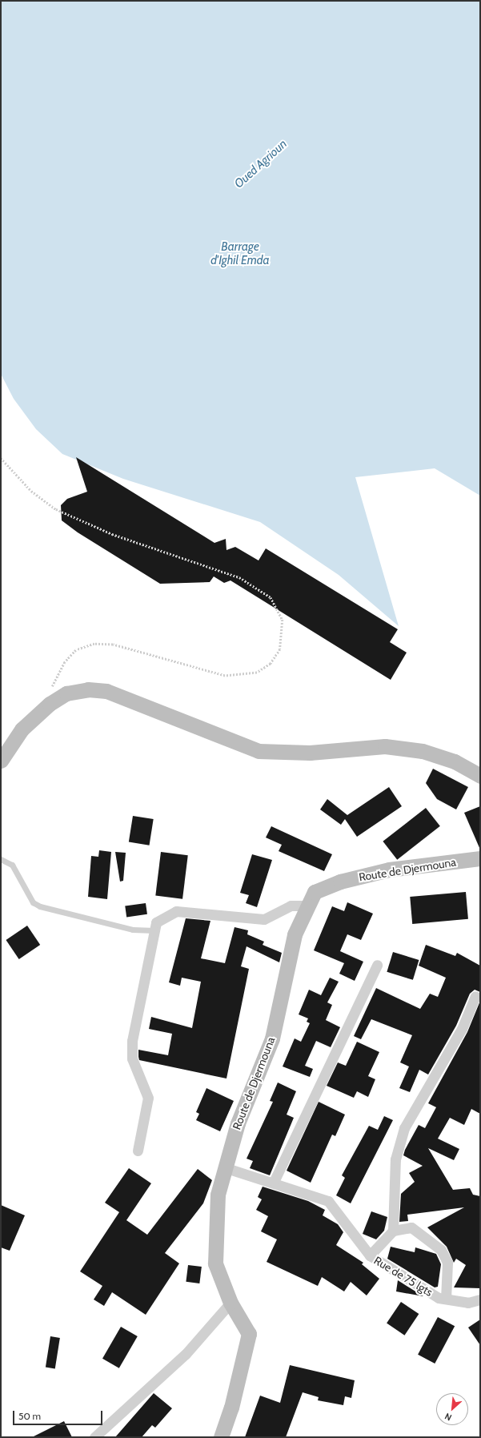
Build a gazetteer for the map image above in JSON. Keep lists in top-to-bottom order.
{
  "streets": {
    "street": ["Route de Djermouna", "Rue de 75 lgts"]
  },
  "crossings": [
    ["Route de Djermouna", "Rue de 75 lgts"]
  ],
  "water": ["Oued Agrioun", "Barrage d'Ighil Emda"],
  "scale_bar": "50 m",
  "north": "bottom left"
}
